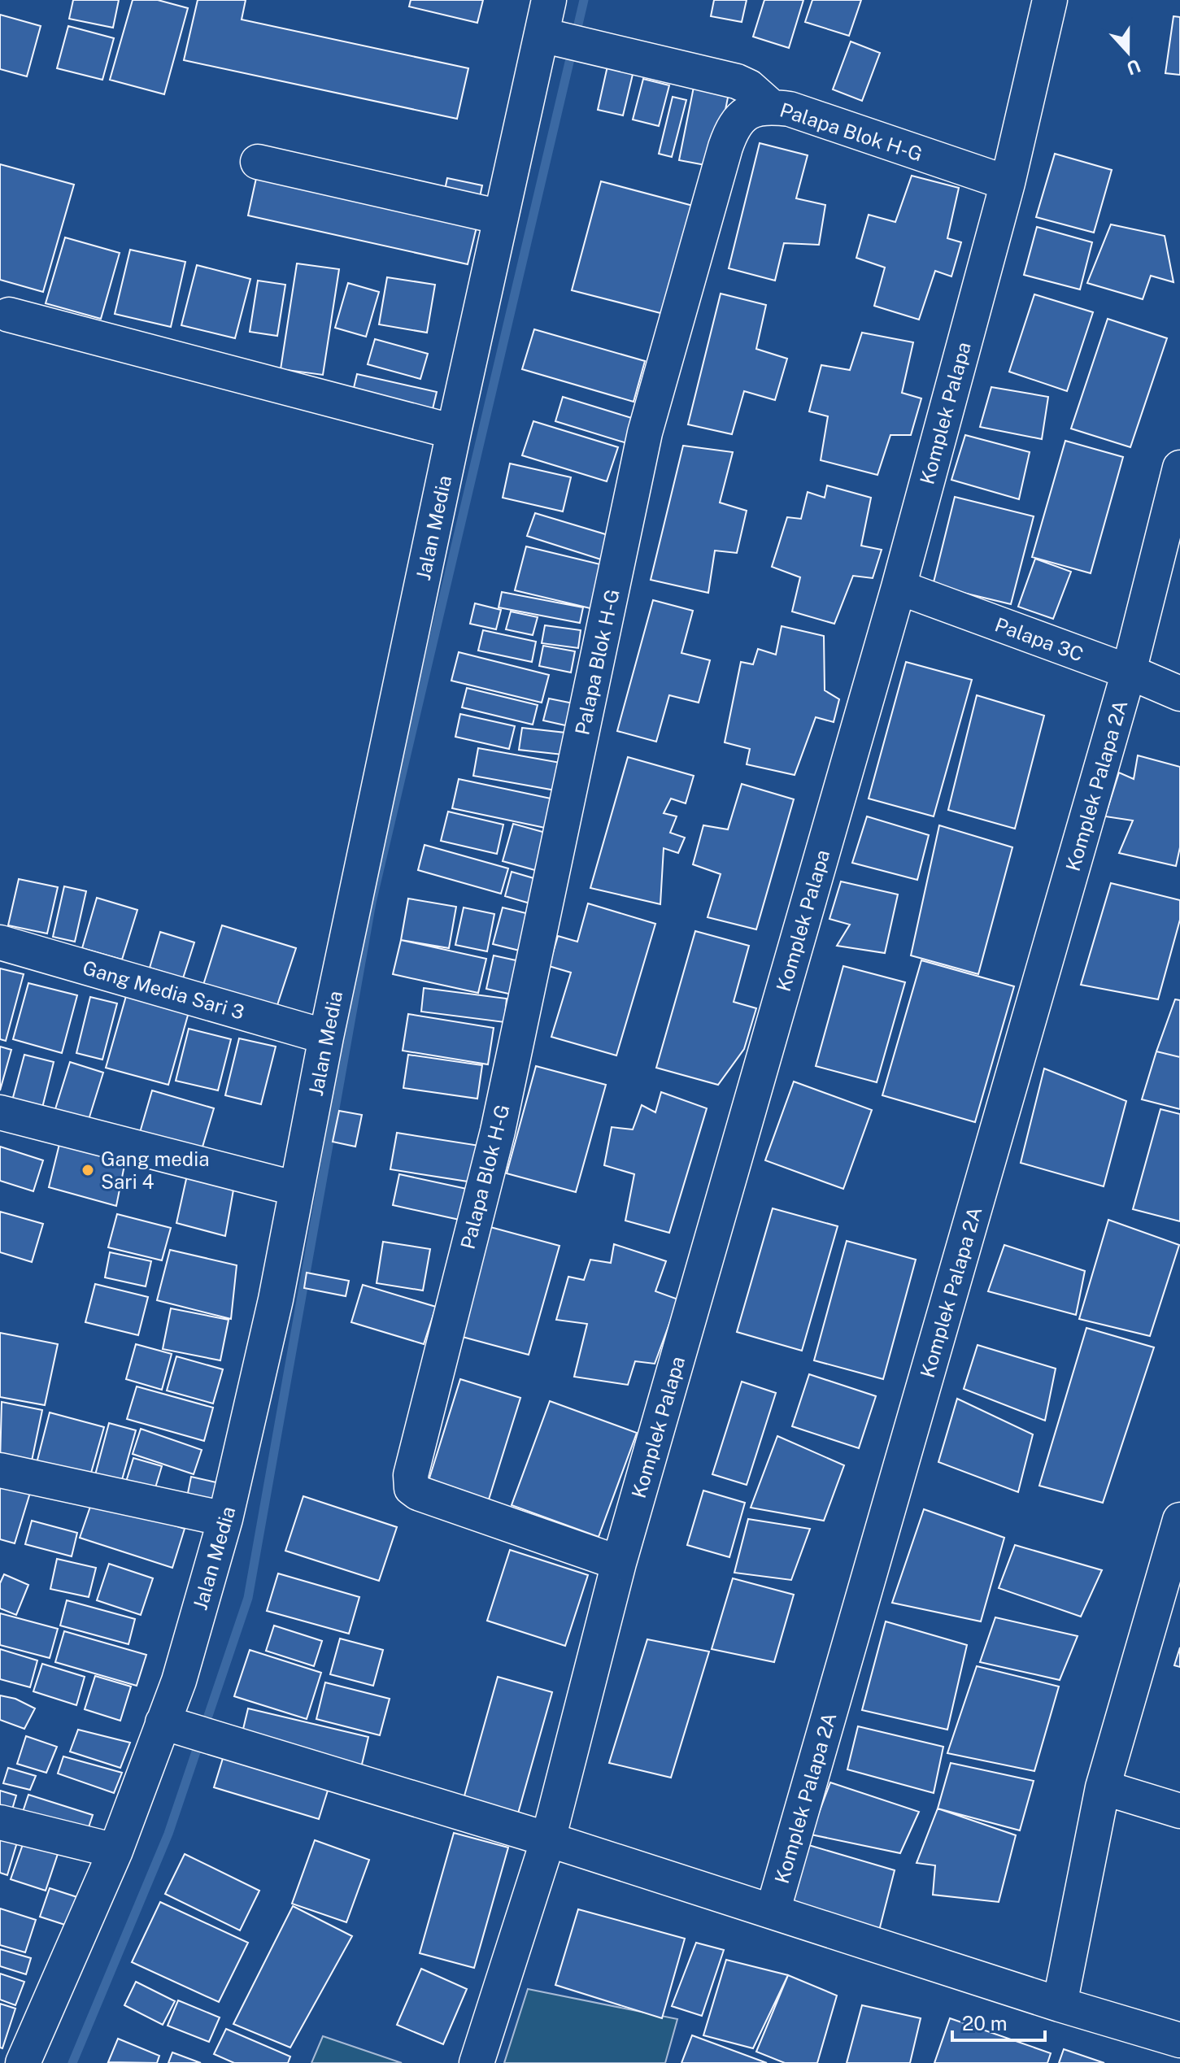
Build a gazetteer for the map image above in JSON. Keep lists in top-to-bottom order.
{
  "streets": {
    "street": [
      "Palapa Blok H-G",
      "Komplek Palapa",
      "Jalan Media",
      "Palapa 3C",
      "Komplek Palapa 2A",
      "Gang Media Sari 3"
    ]
  },
  "crossings": [
    ["Palapa Blok H-G", "Komplek Palapa"],
    ["Komplek Palapa", "Palapa 3C"],
    ["Jalan Media", "Gang Media Sari 3"],
    ["Palapa 3C", "Komplek Palapa 2A"]
  ],
  "places": ["Gang media Sari 4"],
  "scale_bar": "20 m",
  "north": "bottom"
}
